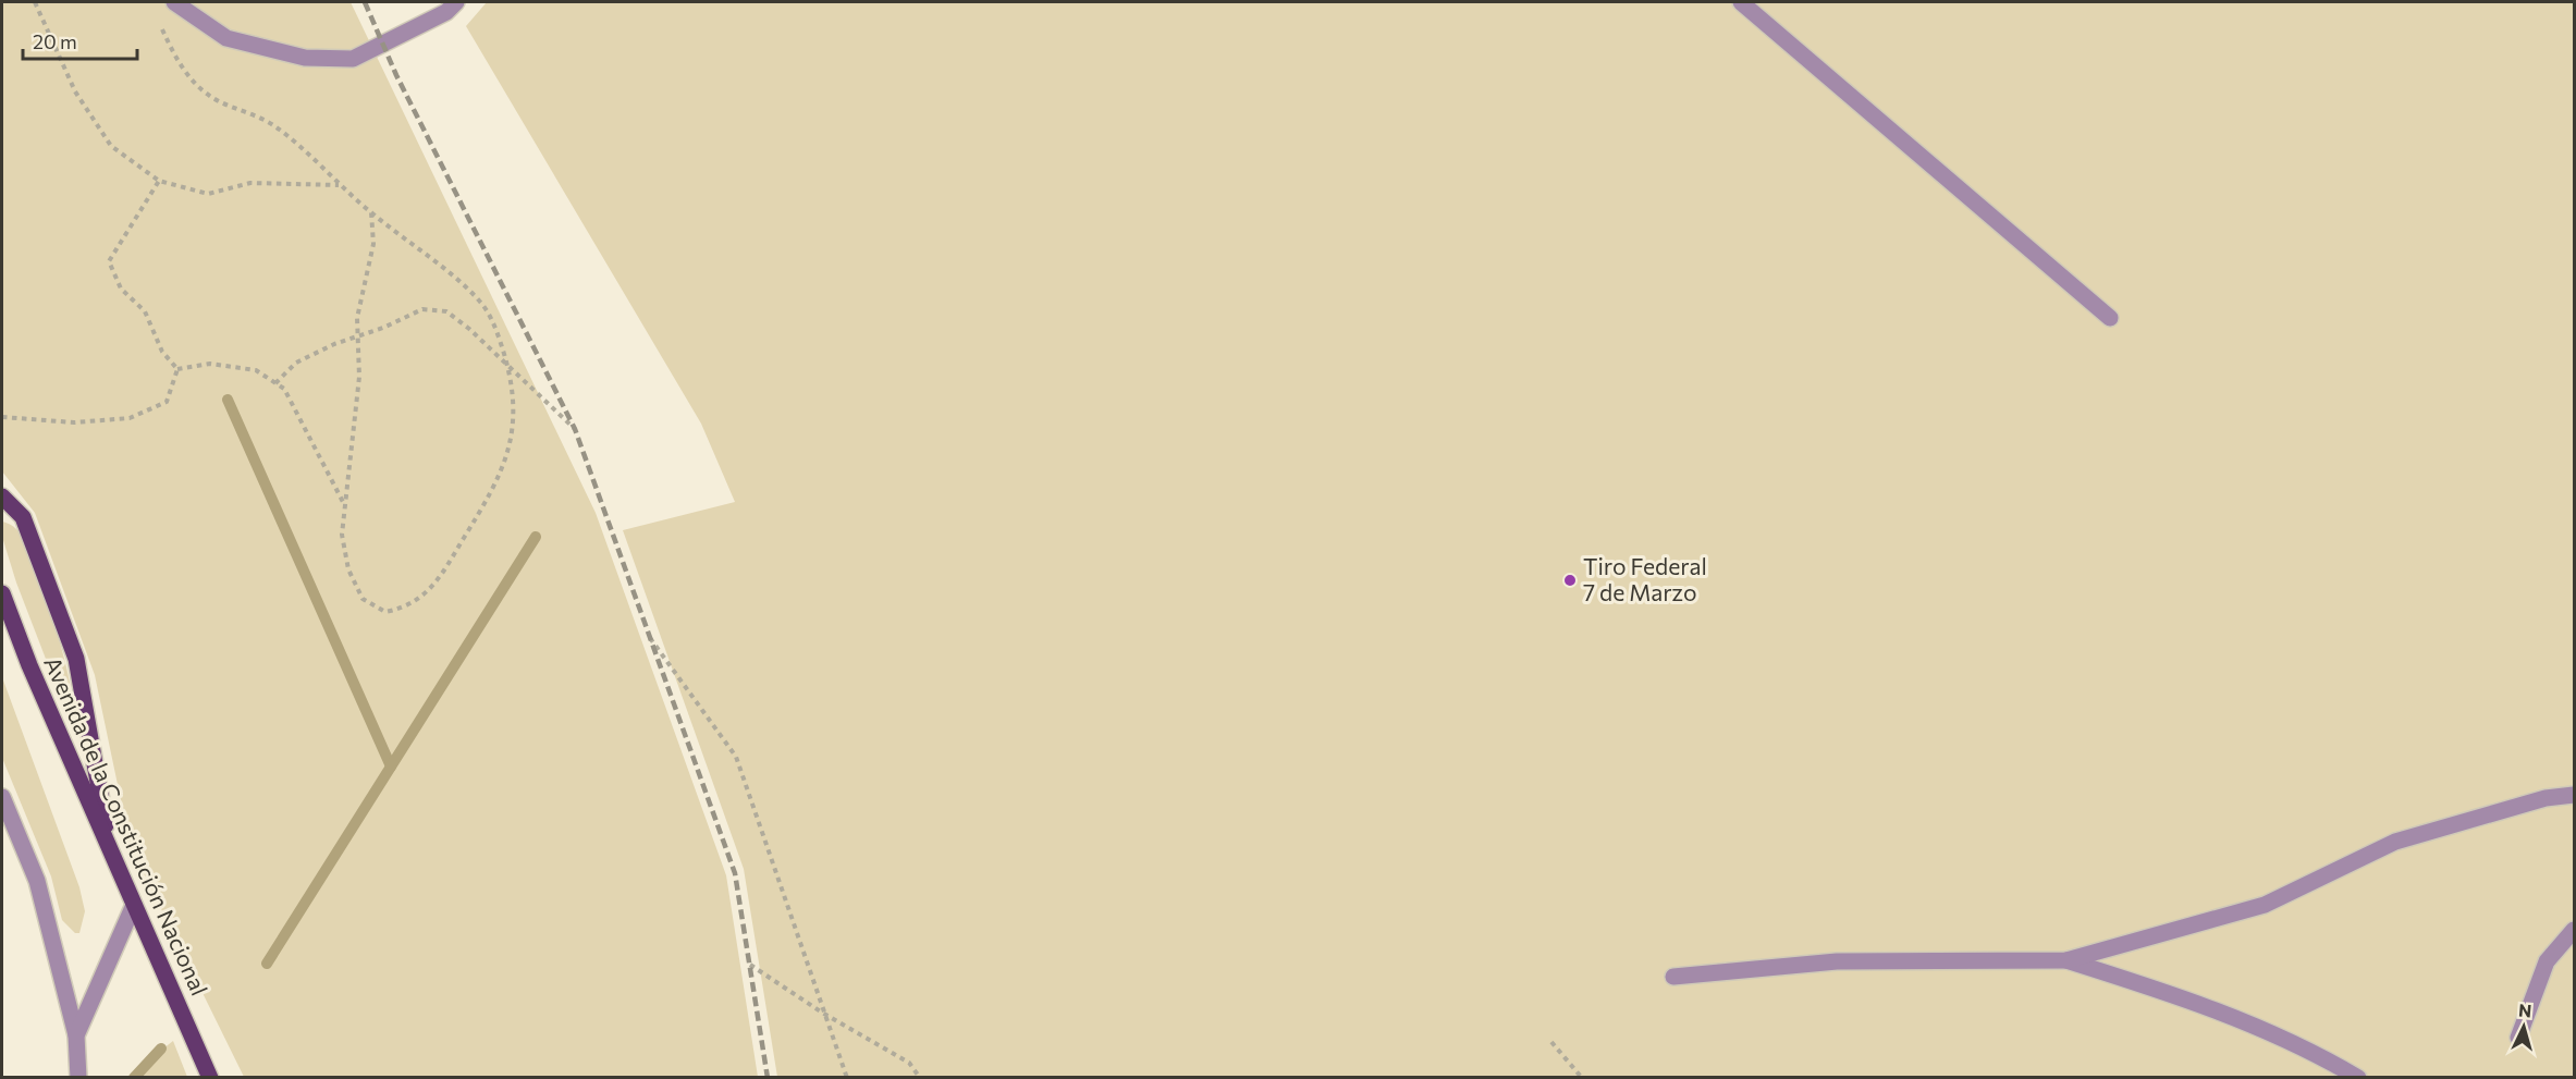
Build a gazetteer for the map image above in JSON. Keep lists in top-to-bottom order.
{
  "streets": {
    "main road": ["Avenida de la Constitución Nacional"]
  },
  "places": ["Tiro Federal 7 de Marzo"],
  "scale_bar": "20 m",
  "north": "top"
}
